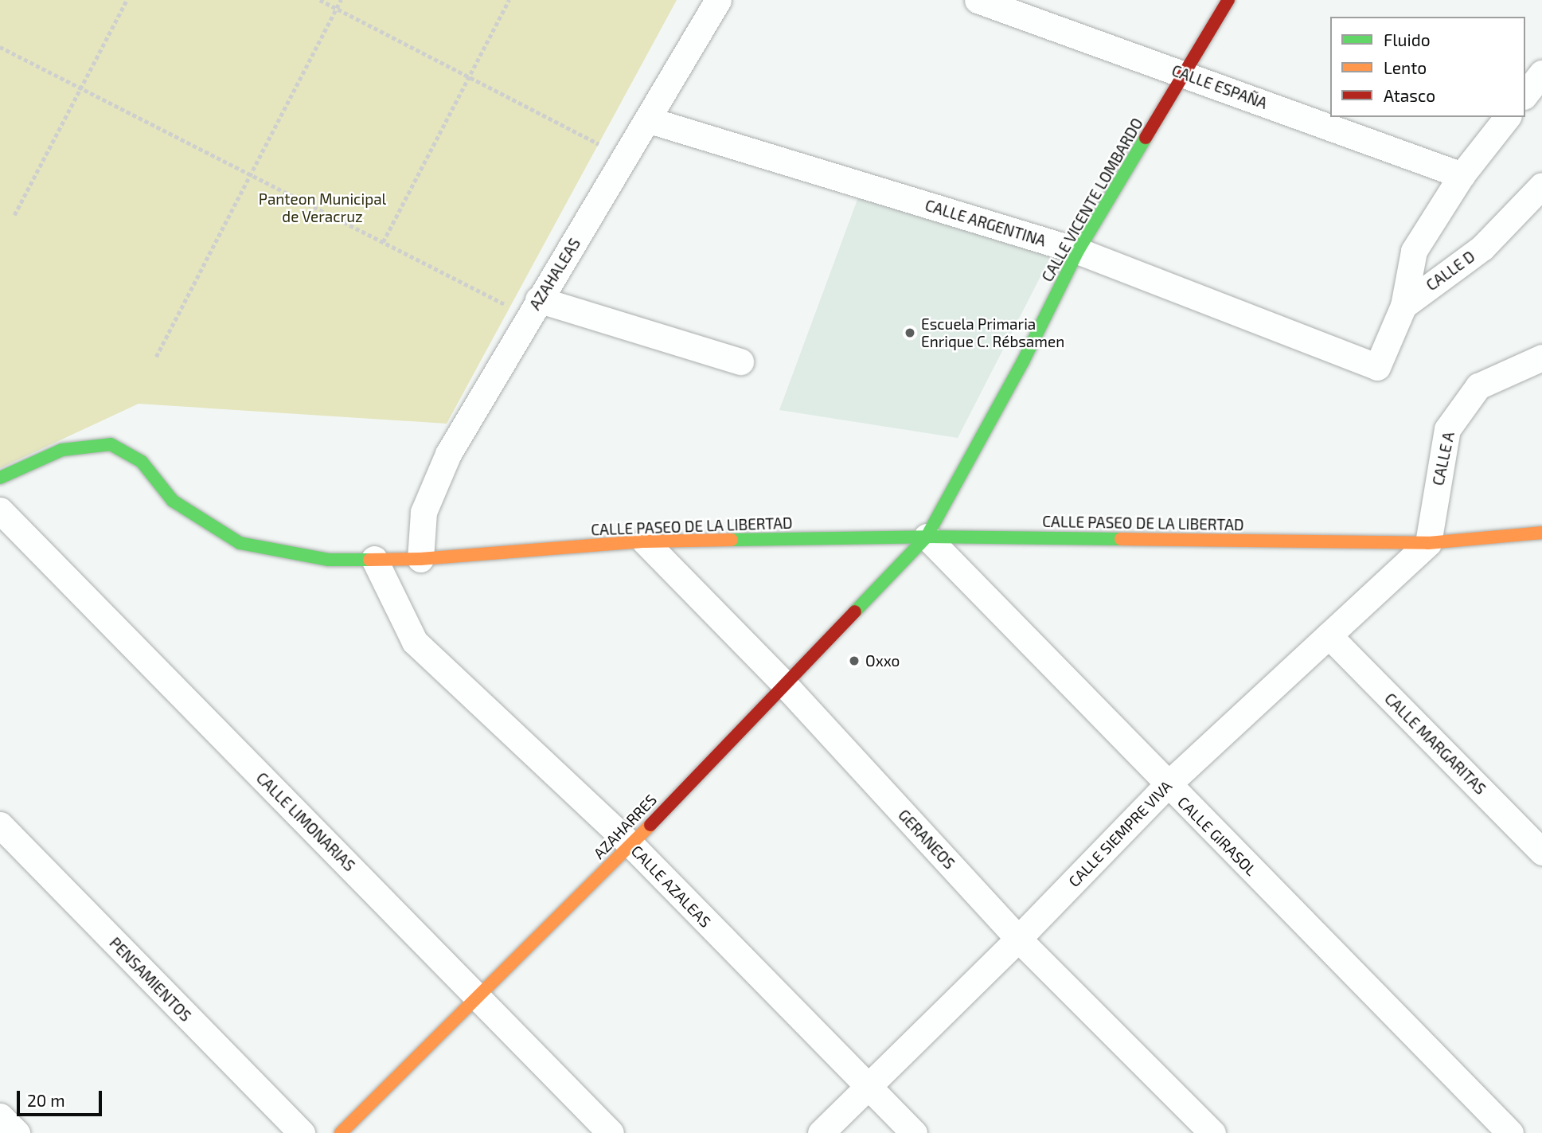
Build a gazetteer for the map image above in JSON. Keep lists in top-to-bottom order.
{
  "streets": {
    "street": [
      "CALLE ESPAÑA",
      "CALLE VICENTE LOMBARDO",
      "CALLE ARGENTINA",
      "CALLE D",
      "AZAHALEAS",
      "CALLE A",
      "CALLE PASEO DE LA LIBERTAD",
      "CALLE MARGARITAS",
      "CALLE LIMONARIAS",
      "AZAHARRES",
      "CALLE SIEMPRE VIVA",
      "CALLE GIRASOL",
      "GERANEOS",
      "CALLE AZALEAS",
      "PENSAMIENTOS"
    ]
  },
  "crossings": [
    ["CALLE ESPAÑA", "CALLE VICENTE LOMBARDO"],
    ["CALLE VICENTE LOMBARDO", "CALLE ARGENTINA"],
    ["CALLE VICENTE LOMBARDO", "CALLE PASEO DE LA LIBERTAD"],
    ["CALLE VICENTE LOMBARDO", "AZAHARRES"],
    ["CALLE VICENTE LOMBARDO", "CALLE GIRASOL"],
    ["CALLE ARGENTINA", "CALLE D"],
    ["CALLE ARGENTINA", "AZAHALEAS"],
    ["AZAHALEAS", "CALLE PASEO DE LA LIBERTAD"],
    ["CALLE A", "CALLE PASEO DE LA LIBERTAD"],
    ["CALLE A", "CALLE SIEMPRE VIVA"],
    ["CALLE PASEO DE LA LIBERTAD", "AZAHARRES"],
    ["CALLE PASEO DE LA LIBERTAD", "CALLE SIEMPRE VIVA"],
    ["CALLE PASEO DE LA LIBERTAD", "CALLE GIRASOL"],
    ["CALLE PASEO DE LA LIBERTAD", "GERANEOS"],
    ["CALLE PASEO DE LA LIBERTAD", "CALLE AZALEAS"],
    ["CALLE MARGARITAS", "CALLE SIEMPRE VIVA"],
    ["CALLE LIMONARIAS", "AZAHARRES"],
    ["AZAHARRES", "CALLE GIRASOL"],
    ["AZAHARRES", "GERANEOS"],
    ["AZAHARRES", "CALLE AZALEAS"],
    ["CALLE SIEMPRE VIVA", "CALLE GIRASOL"],
    ["CALLE SIEMPRE VIVA", "GERANEOS"],
    ["CALLE SIEMPRE VIVA", "CALLE AZALEAS"]
  ],
  "parks": ["Panteon Municipal de Veracruz"],
  "places": ["Escuela Primaria Enrique C. Rébsamen", "Oxxo"],
  "legend": ["Fluido", "Lento", "Atasco"],
  "scale_bar": "20 m"
}
